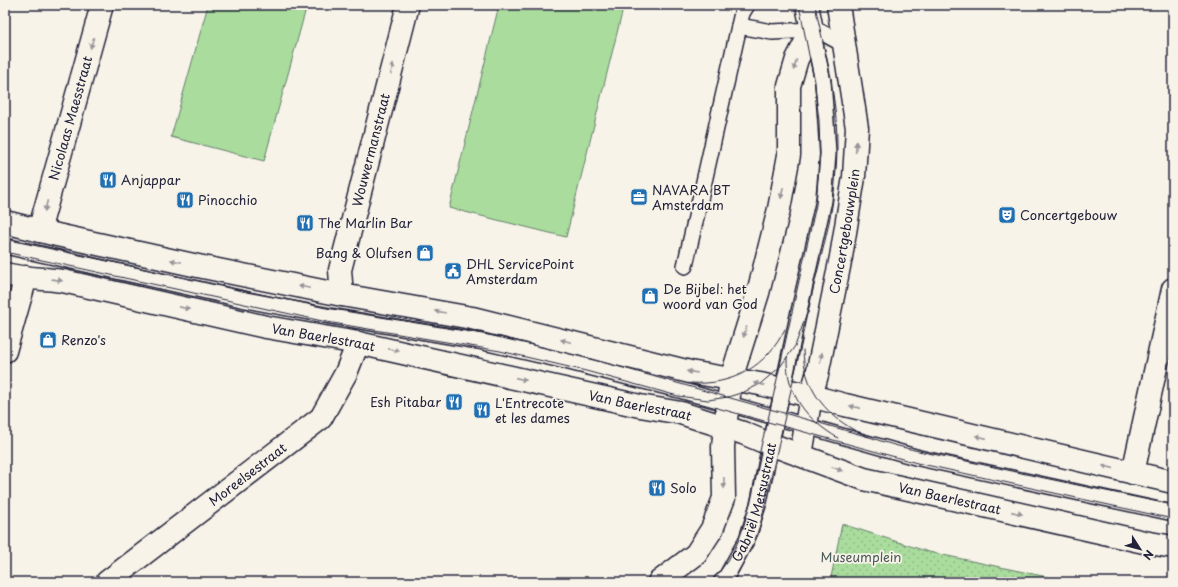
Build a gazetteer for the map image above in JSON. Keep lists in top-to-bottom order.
{
  "streets": {
    "street": [
      "Nicolaas Maesstraat",
      "Wouwermanstraat",
      "Concertgebouwplein",
      "Van Baerlestraat",
      "Moreelsestraat"
    ],
    "lane": ["Gabriël Metsustraat"]
  },
  "crossings": [
    ["Concertgebouwplein", "Van Baerlestraat"],
    ["Concertgebouwplein", "Gabriël Metsustraat"],
    ["Van Baerlestraat", "Moreelsestraat"],
    ["Van Baerlestraat", "Gabriël Metsustraat"]
  ],
  "one_way": ["Nicolaas Maesstraat", "Wouwermanstraat"],
  "parks": ["Museumplein"],
  "places": {
    "restaurant": [
      "Anjappar",
      "Pinocchio",
      "The Marlin Bar",
      "Esh Pitabar",
      "L'Entrecote et les dames",
      "Solo"
    ],
    "office": ["NAVARA BT Amsterdam"],
    "theatre": ["Concertgebouw"],
    "shop": ["Bang & Olufsen", "De Bijbel: het woord van God", "Renzo's"],
    "public building": ["DHL ServicePoint Amsterdam"]
  },
  "north": "bottom right"
}
